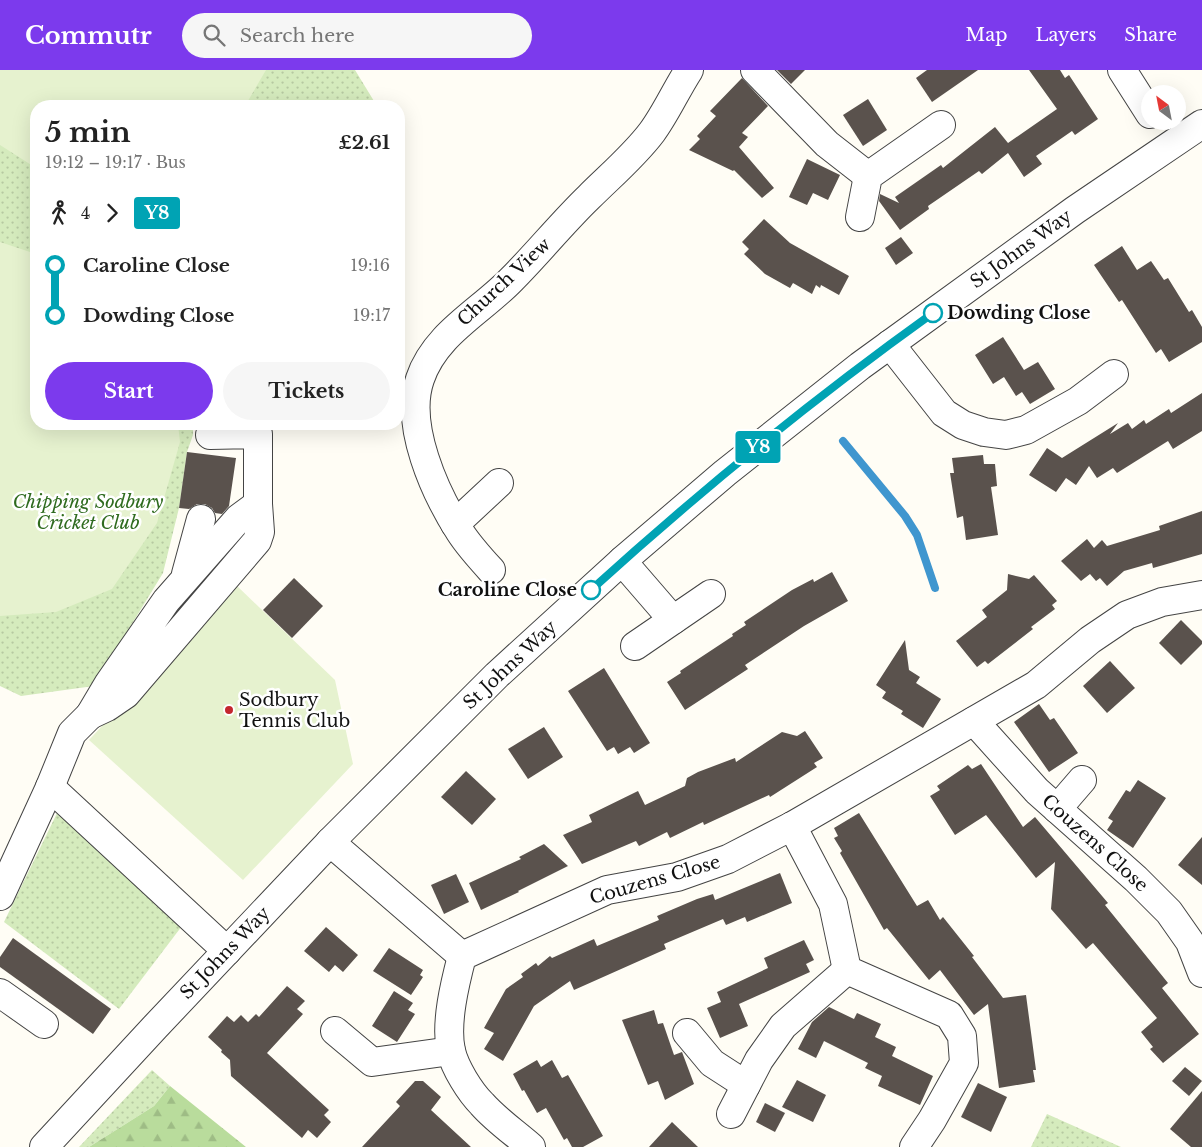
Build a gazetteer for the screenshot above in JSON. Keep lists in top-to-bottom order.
{
  "streets": {
    "street": ["St Johns Way", "Church View", "Couzens Close"]
  },
  "parks": ["Chipping Sodbury Cricket Club"],
  "places": ["Dowding Close", "Caroline Close", "Sodbury Tennis Club"],
  "lines": ["bus line Y8"],
  "north": "top left",
  "page": {
    "header": "Commutr",
    "search": "Search here",
    "nav": ["Map", "Layers", "Share"],
    "on_map": "Y8",
    "heading": ["5 min", "19:12 – 19:17 · Bus", "£2.61"],
    "legs": ["4", "Y8"],
    "list": [
      {
        "name": "Caroline Close",
        "value": "19:16"
      },
      {
        "name": "Dowding Close",
        "value": "19:17"
      }
    ],
    "buttons": ["Start", "Tickets"]
  }
}
